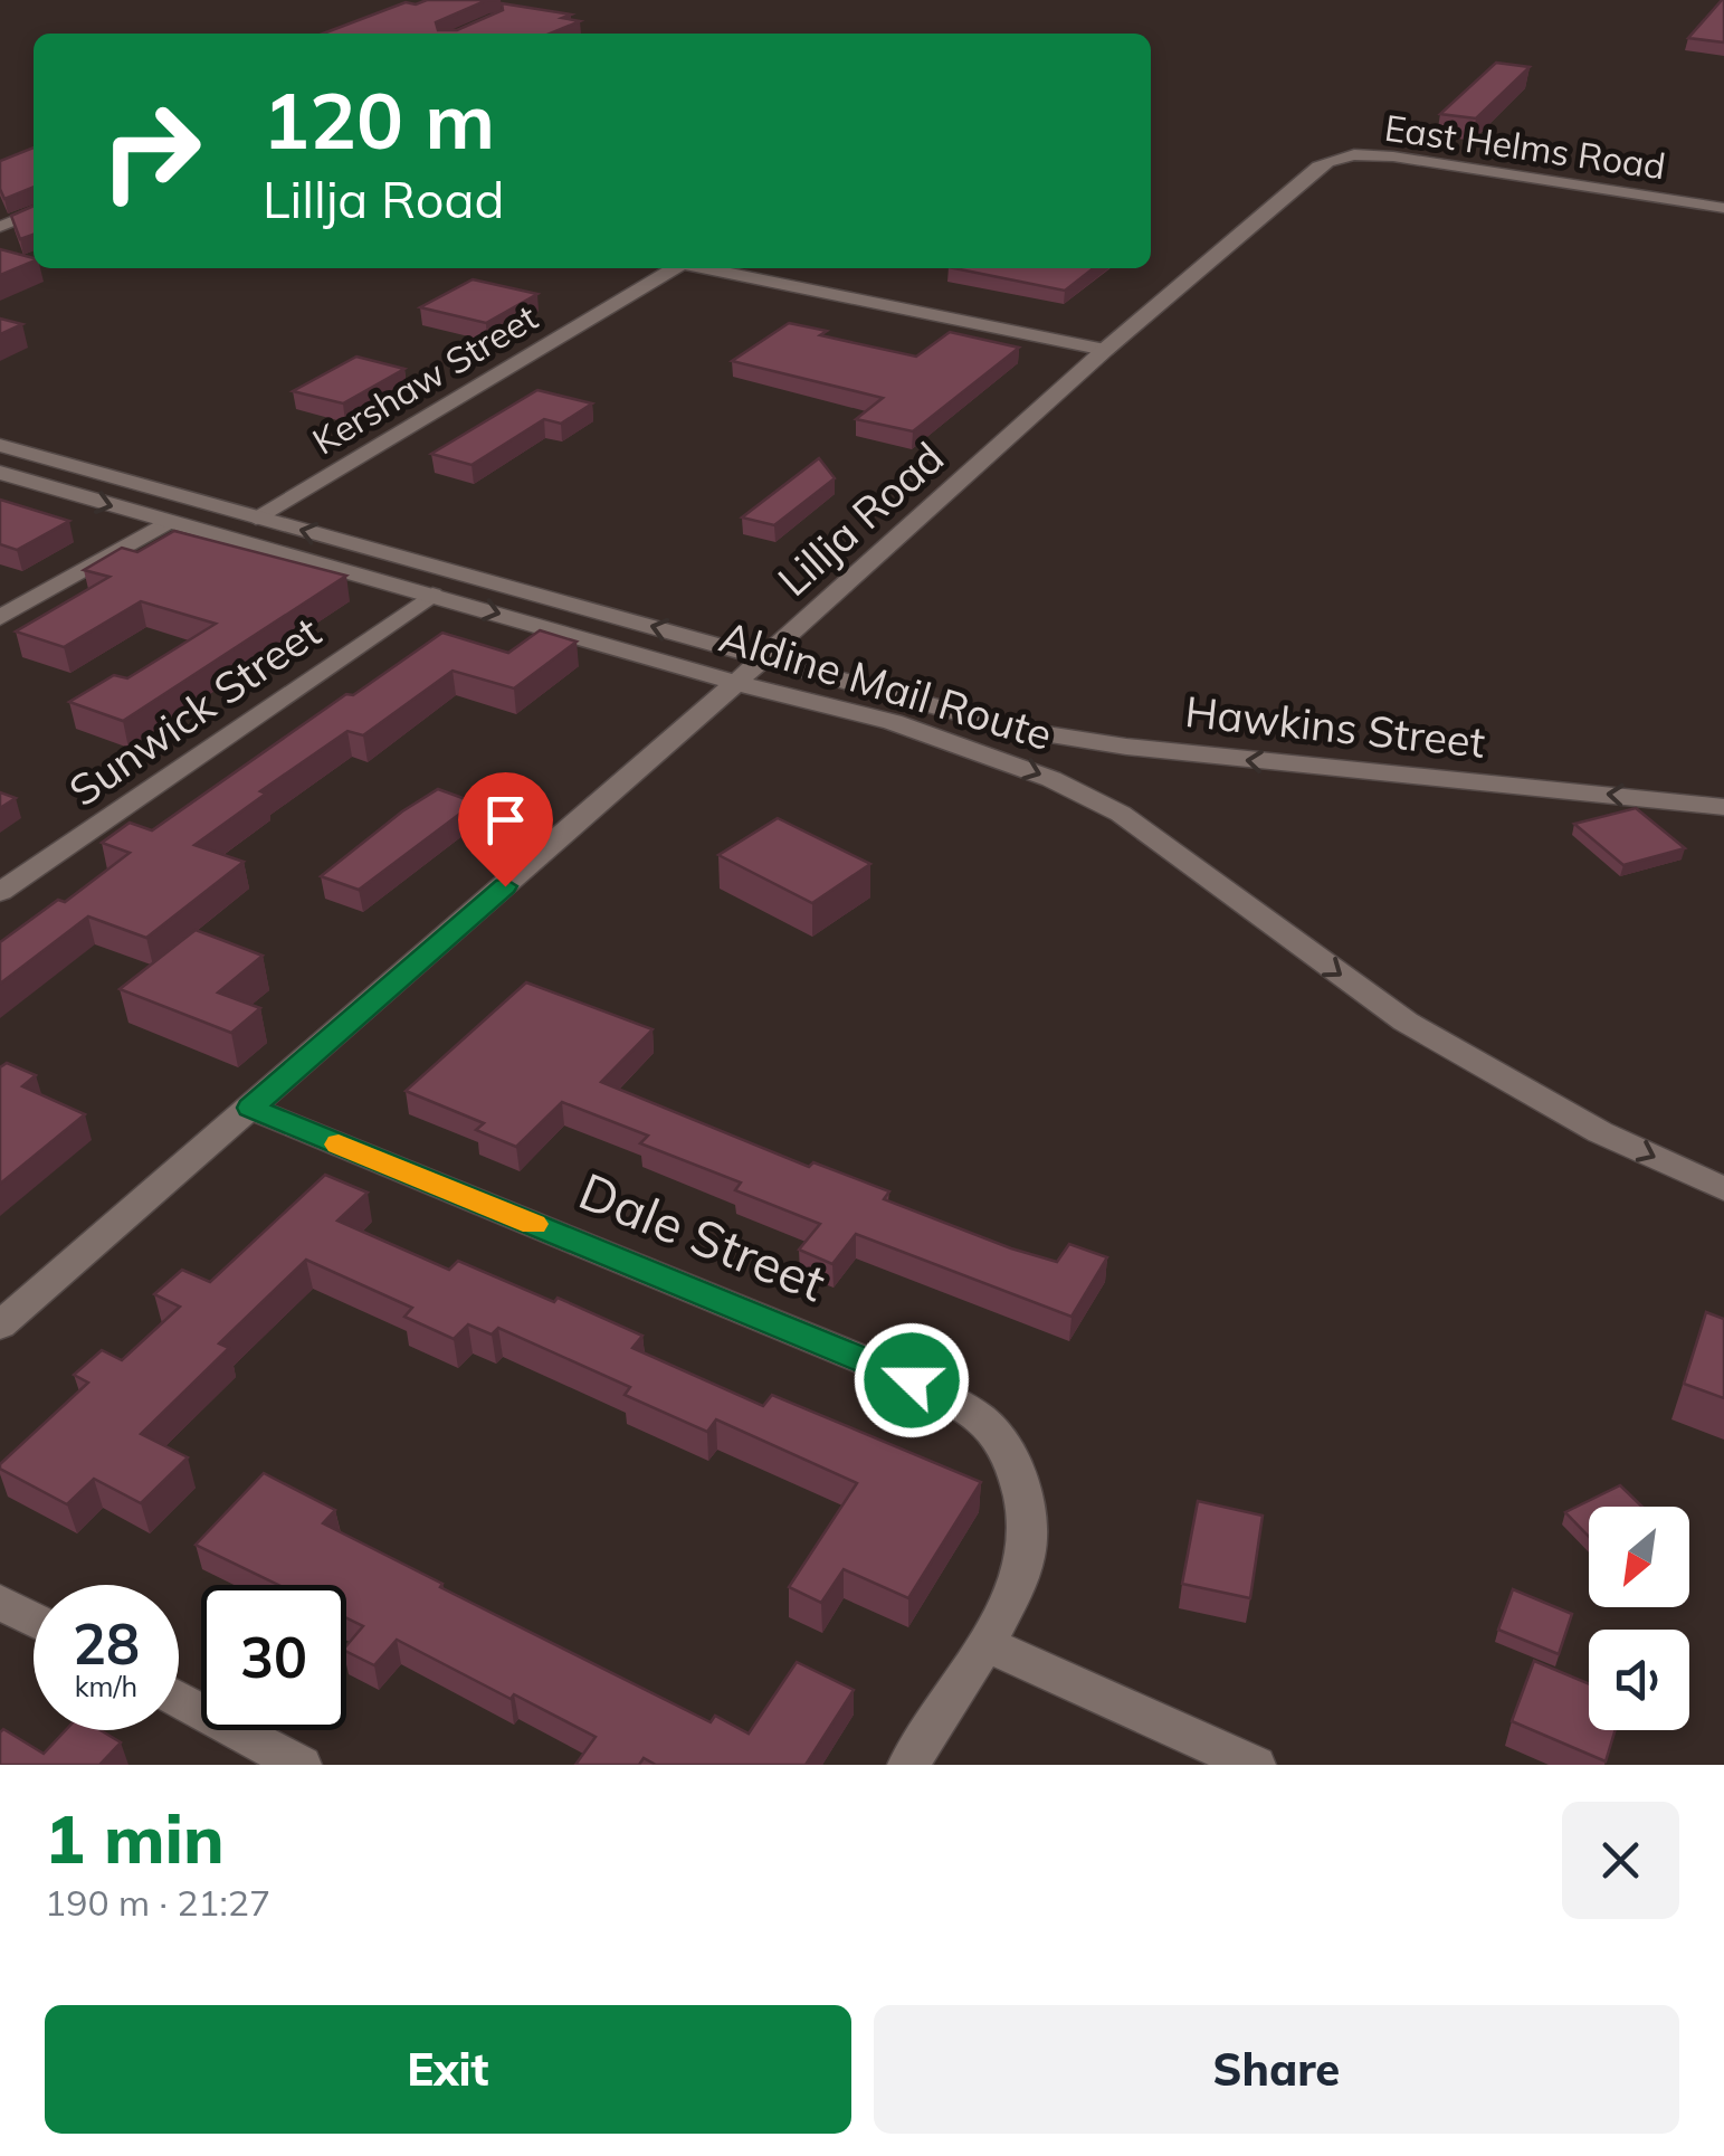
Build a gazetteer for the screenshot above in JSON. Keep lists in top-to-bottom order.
{
  "streets": {
    "street": [
      "East Helms Road",
      "Kershaw Street",
      "Lillja Road",
      "Aldine Mail Route",
      "Sunwick Street",
      "Hawkins Street",
      "Dale Street"
    ]
  },
  "crossings": [
    ["East Helms Road", "Lillja Road"],
    ["Kershaw Street", "Aldine Mail Route"],
    ["Lillja Road", "Aldine Mail Route"],
    ["Lillja Road", "Dale Street"],
    ["Aldine Mail Route", "Sunwick Street"],
    ["Aldine Mail Route", "Hawkins Street"]
  ],
  "one_way": ["Hawkins Street"],
  "north": "bottom left",
  "page": {
    "turn": ["120 m", "Lillja Road"],
    "speed": "28 km/h",
    "limit": "30",
    "heading": ["1 min", "190 m · 21:27"],
    "buttons": ["Exit", "Share"]
  }
}
